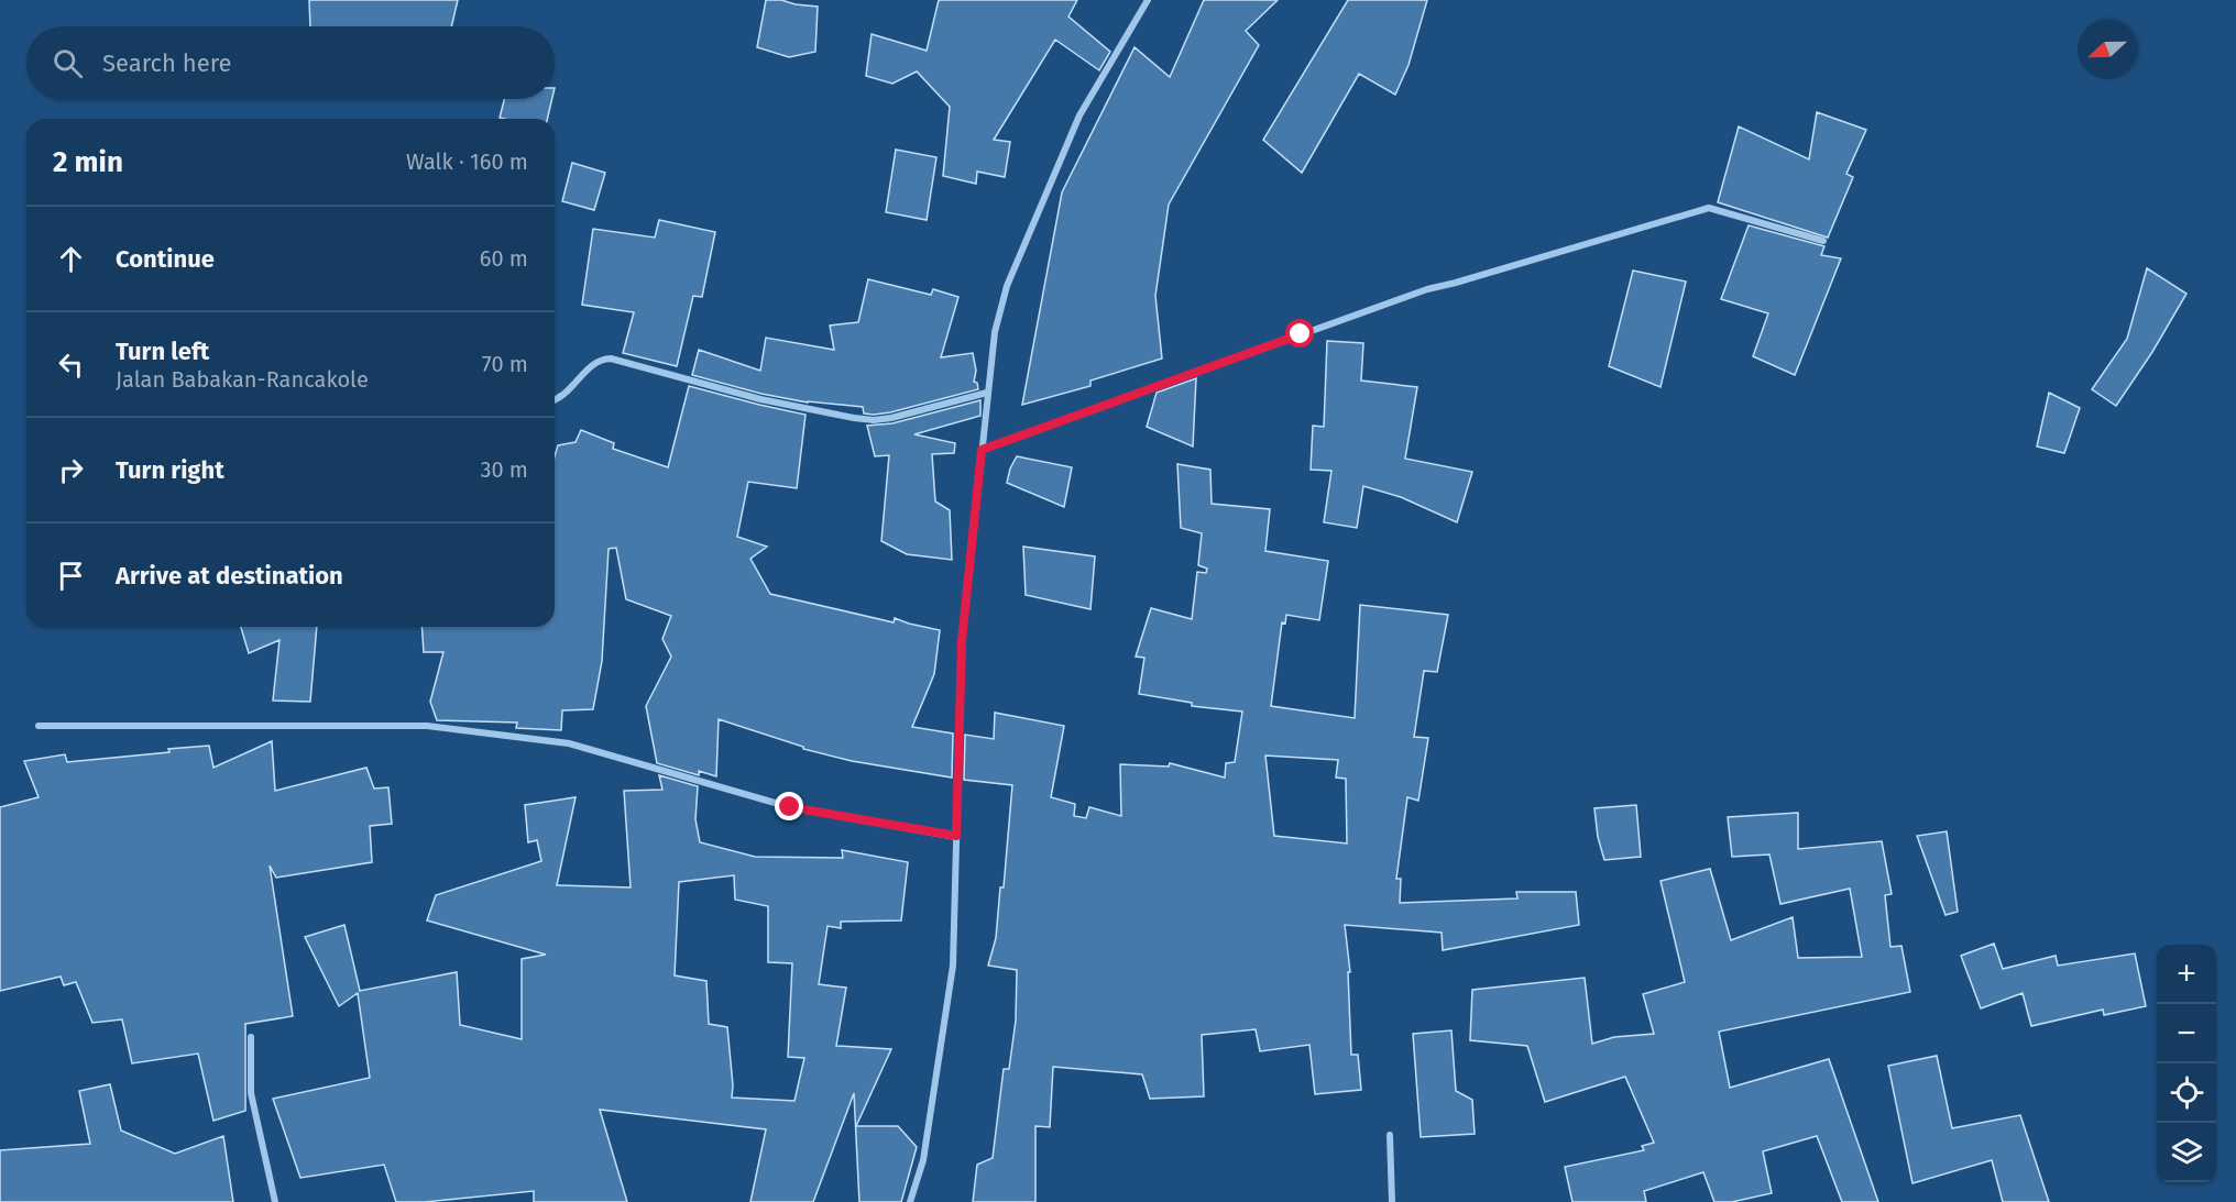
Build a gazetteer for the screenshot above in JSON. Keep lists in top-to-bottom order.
{
  "north": "left",
  "page": {
    "search": "Search here",
    "heading": ["2 min", "Walk · 160 m"],
    "list": [
      ["Continue", "60 m"],
      ["Turn left", "Jalan Babakan-Rancakole", "70 m"],
      ["Turn right", "30 m"],
      "Arrive at destination"
    ],
    "map_buttons": ["+", "−"]
  }
}
